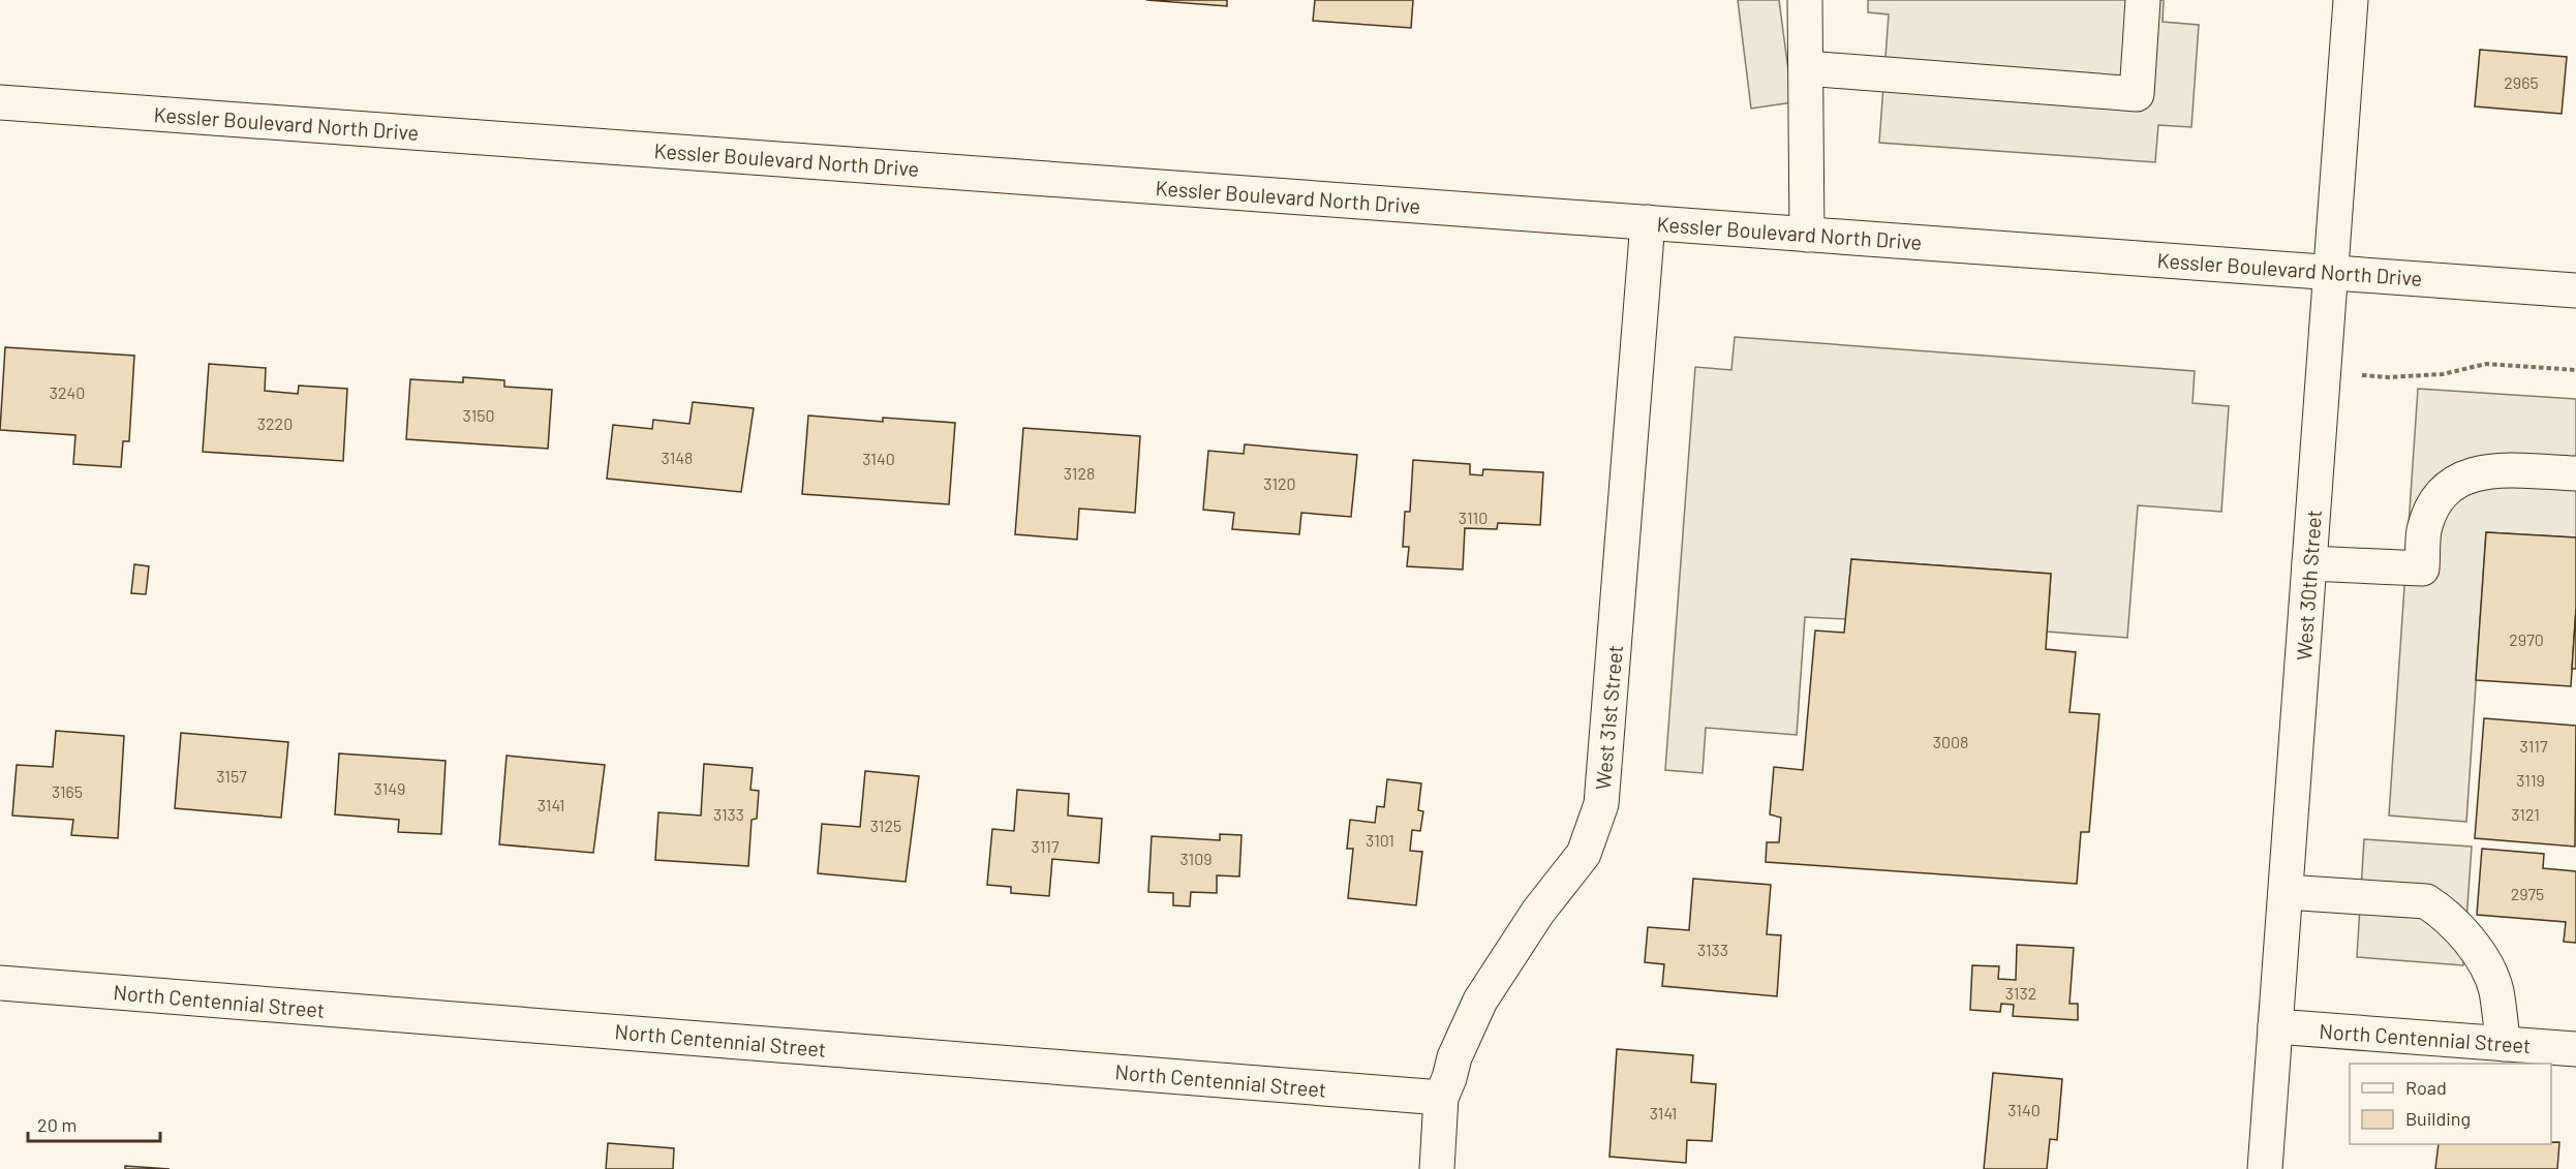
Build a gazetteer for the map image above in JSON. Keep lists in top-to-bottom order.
{
  "streets": {
    "main road": [
      "Kessler Boulevard North Drive",
      "West 30th Street",
      "West 31st Street",
      "North Centennial Street"
    ]
  },
  "crossings": [
    ["Kessler Boulevard North Drive", "West 30th Street"],
    ["Kessler Boulevard North Drive", "West 31st Street"],
    ["West 30th Street", "North Centennial Street"],
    ["West 31st Street", "North Centennial Street"]
  ],
  "house_numbers": [
    "2965",
    "3240",
    "3150",
    "3220",
    "3148",
    "3140",
    "3128",
    "3120",
    "3110",
    "2970",
    "3008",
    "3117",
    "3157",
    "3119",
    "3149",
    "3165",
    "3141",
    "3133",
    "3121",
    "3125",
    "3101",
    "3117",
    "3109",
    "2975",
    "3133",
    "3132",
    "3140",
    "3141"
  ],
  "legend": ["Road", "Building"],
  "scale_bar": "20 m"
}
